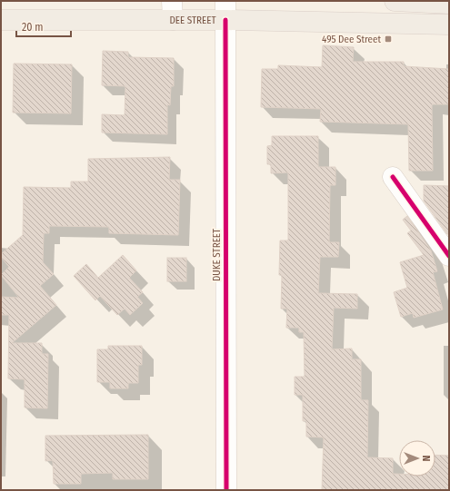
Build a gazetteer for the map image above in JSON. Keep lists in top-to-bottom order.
{
  "streets": {
    "main road": ["DEE STREET"],
    "street": ["DUKE STREET"]
  },
  "crossings": [
    ["DEE STREET", "DUKE STREET"]
  ],
  "places": {
    "transit": ["495 Dee Street"]
  },
  "scale_bar": "20 m",
  "north": "right"
}
